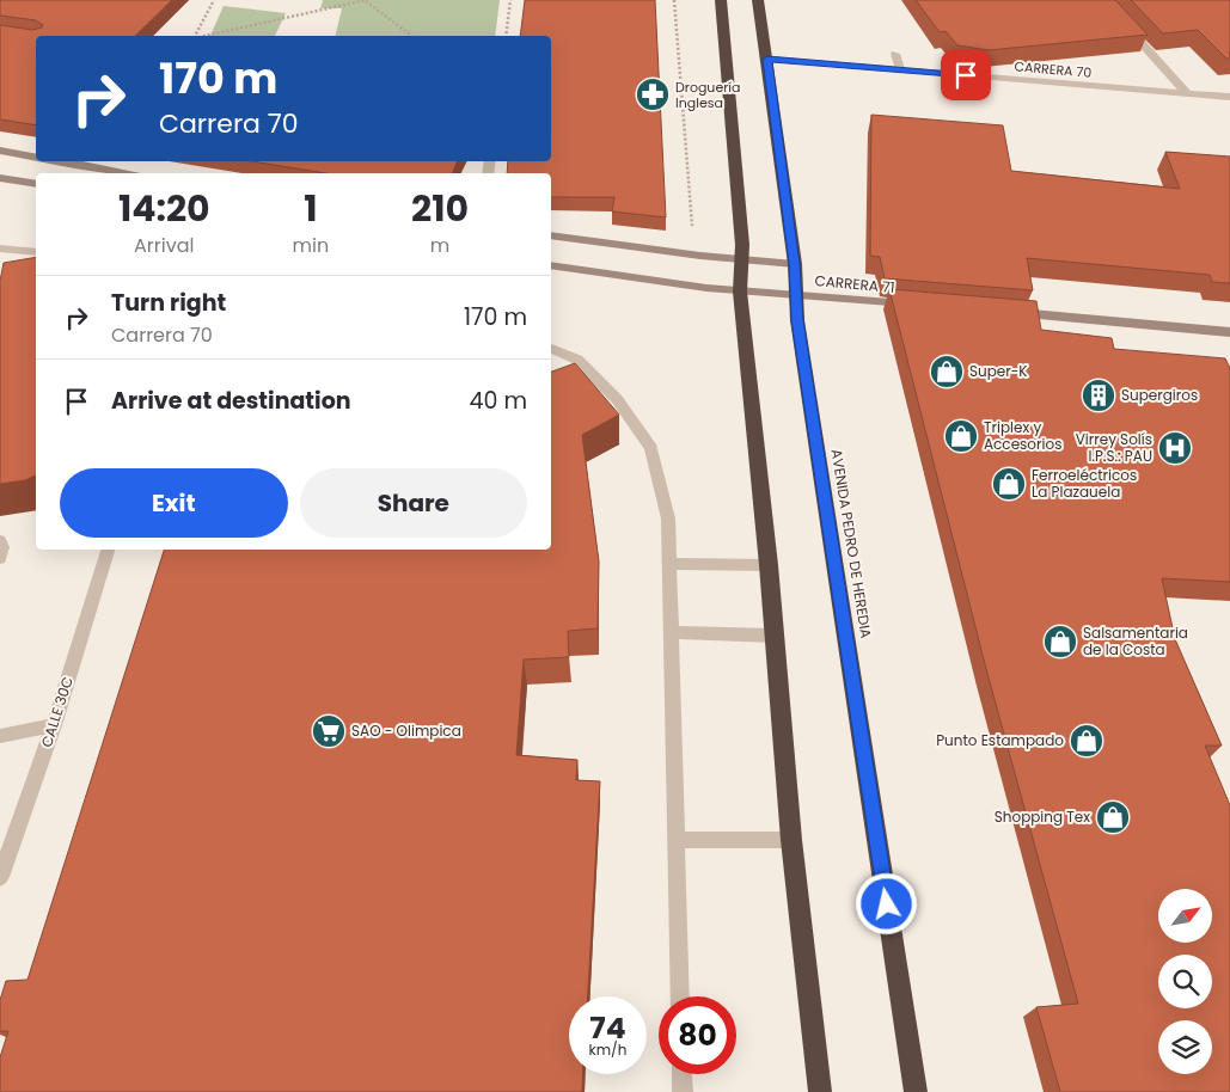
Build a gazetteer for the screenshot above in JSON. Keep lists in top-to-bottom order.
{
  "streets": {
    "highway": ["AVENIDA PEDRO DE HEREDIA"],
    "street": ["CARRERA 70", "CARRERA 71", "CALLE 30C"]
  },
  "crossings": [
    ["CARRERA 70", "AVENIDA PEDRO DE HEREDIA"],
    ["CARRERA 71", "AVENIDA PEDRO DE HEREDIA"]
  ],
  "places": {
    "pharmacy": ["Droguería Inglesa"],
    "shop": [
      "Super-K",
      "Triplex y Accesorios",
      "Ferroeléctricos La Plazauela",
      "Salsamentaria de la Costa",
      "Punto Estampado",
      "Shopping Tex"
    ],
    "building": ["Supergiros"],
    "hospital": ["Virrey Solís I.P.S.: PAU"],
    "supermarket": ["SAO - Olimpica"]
  },
  "north": "top right",
  "page": {
    "turn": ["170 m", "Carrera 70"],
    "eta": [
      "14:20",
      "Arrival",
      "1",
      "min",
      "210",
      "m"
    ],
    "list": [
      {
        "name": "Turn right",
        "note": "Carrera 70",
        "value": "170 m"
      },
      {
        "name": "Arrive at destination",
        "value": "40 m"
      }
    ],
    "buttons": ["Exit", "Share"],
    "speed": "74 km/h",
    "limit": "80"
  }
}
